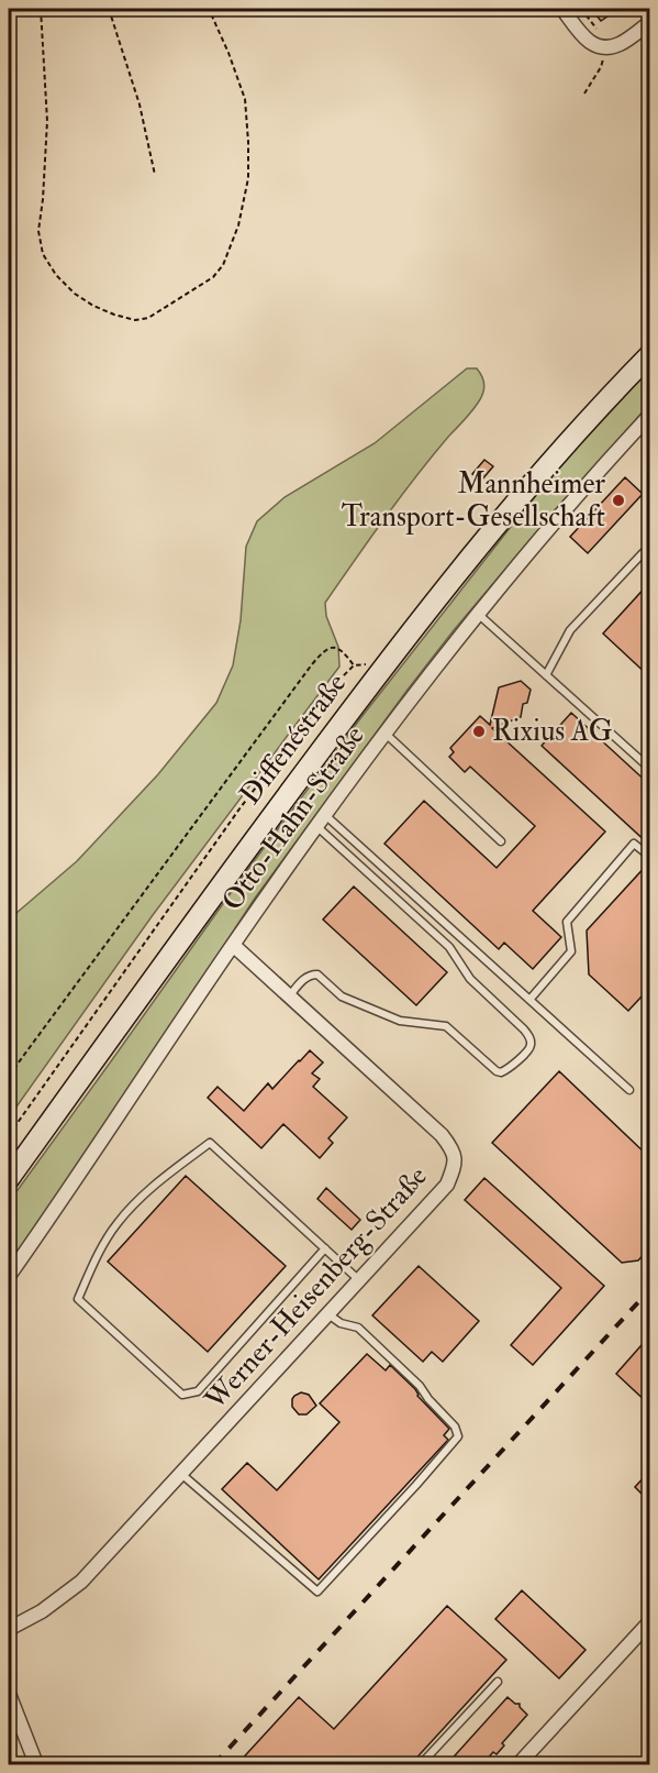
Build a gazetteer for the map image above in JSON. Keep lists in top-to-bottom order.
{
  "streets": {
    "main road": ["Diffenéstraße"],
    "street": ["Otto-Hahn-Straße", "Werner-Heisenberg-Straße"]
  },
  "crossings": [
    ["Otto-Hahn-Straße", "Werner-Heisenberg-Straße"]
  ],
  "places": ["Mannheimer Transport-Gesellschaft", "Rixius AG"]
}
